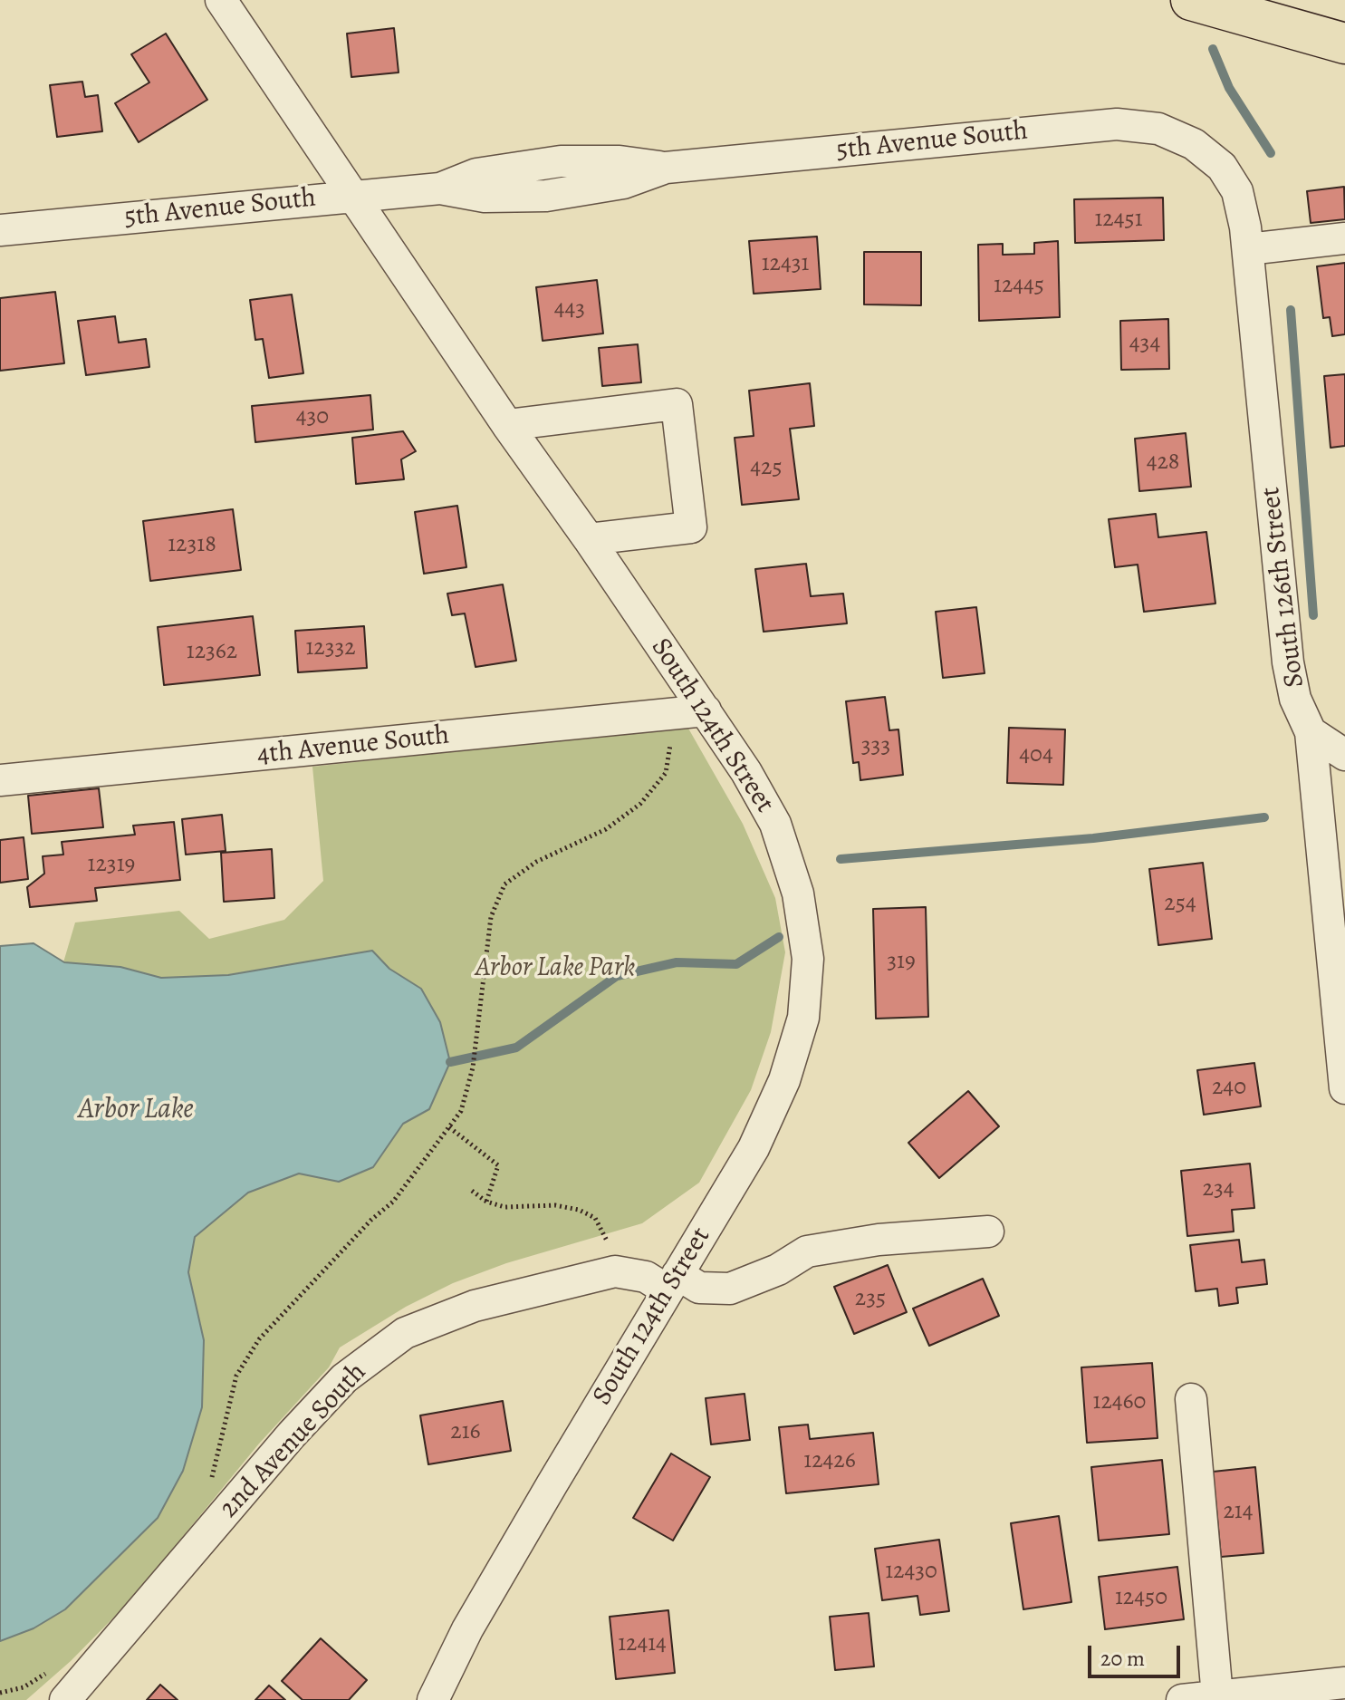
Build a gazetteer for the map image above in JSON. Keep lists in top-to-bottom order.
{
  "streets": {
    "street": [
      "5th Avenue South",
      "South 126th Street",
      "South 124th Street",
      "4th Avenue South",
      "2nd Avenue South"
    ]
  },
  "crossings": [
    ["5th Avenue South", "South 126th Street"],
    ["5th Avenue South", "South 124th Street"],
    ["South 124th Street", "4th Avenue South"],
    ["South 124th Street", "2nd Avenue South"]
  ],
  "water": ["Arbor Lake"],
  "parks": ["Arbor Lake Park"],
  "house_numbers": [
    "12451",
    "12431",
    "12445",
    "443",
    "434",
    "430",
    "428",
    "425",
    "12318",
    "12332",
    "12362",
    "333",
    "404",
    "12319",
    "254",
    "319",
    "240",
    "234",
    "235",
    "12460",
    "216",
    "12426",
    "214",
    "12430",
    "12450",
    "12414"
  ],
  "scale_bar": "20 m"
}
